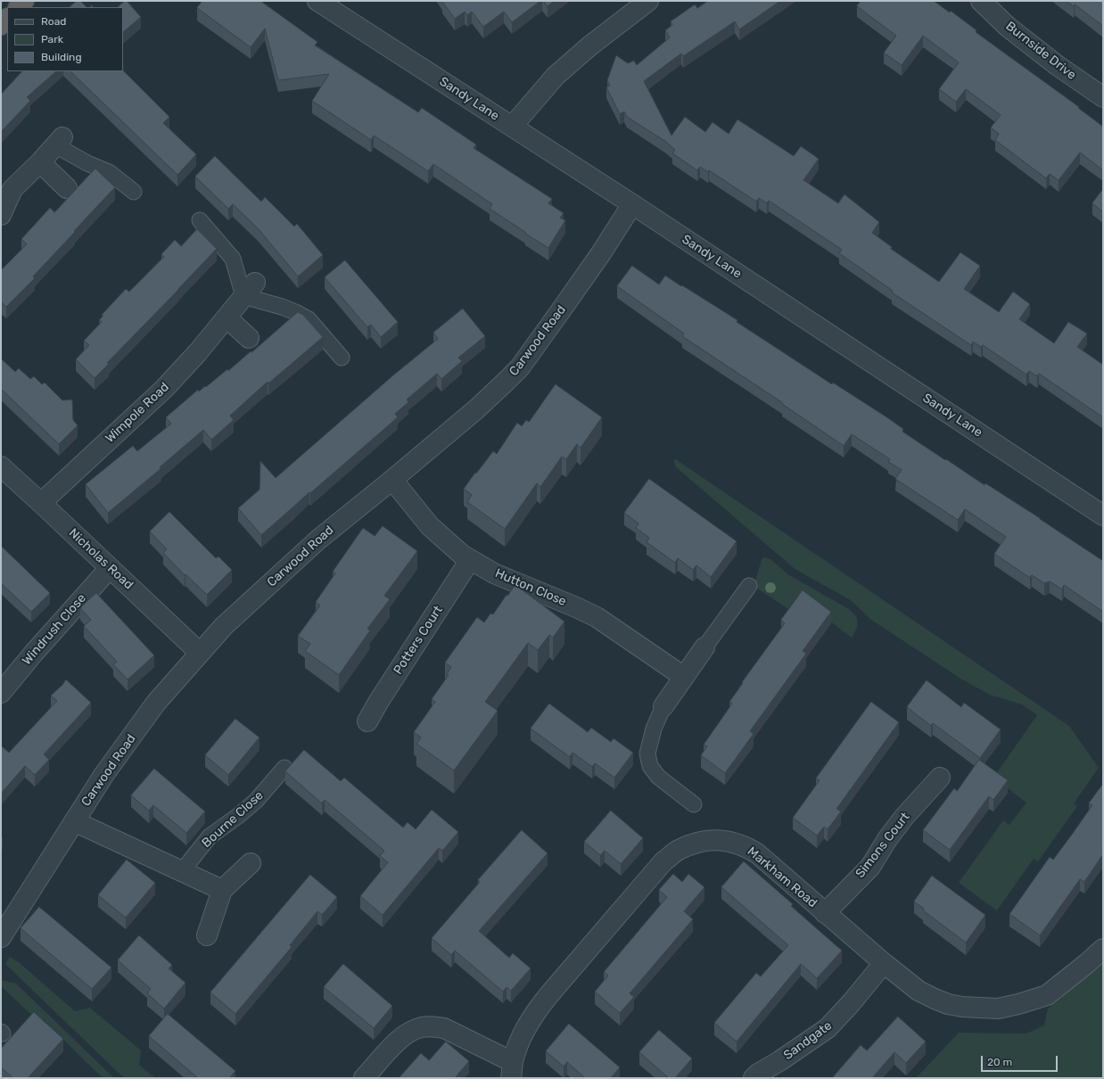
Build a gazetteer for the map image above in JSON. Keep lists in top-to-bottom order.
{
  "streets": {
    "street": [
      "Burnside Drive",
      "Sandy Lane",
      "Carwood Road",
      "Wimpole Road",
      "Nicholas Road",
      "Hutton Close",
      "Windrush Close",
      "Potters Court",
      "Simons Court",
      "Markham Road",
      "Sandgate"
    ],
    "lane": ["Bourne Close"]
  },
  "crossings": [
    ["Sandy Lane", "Carwood Road"],
    ["Carwood Road", "Nicholas Road"],
    ["Carwood Road", "Hutton Close"],
    ["Wimpole Road", "Nicholas Road"],
    ["Nicholas Road", "Windrush Close"],
    ["Hutton Close", "Potters Court"],
    ["Simons Court", "Markham Road"],
    ["Markham Road", "Sandgate"]
  ],
  "legend": ["Road", "Park", "Building"],
  "scale_bar": "20 m"
}
